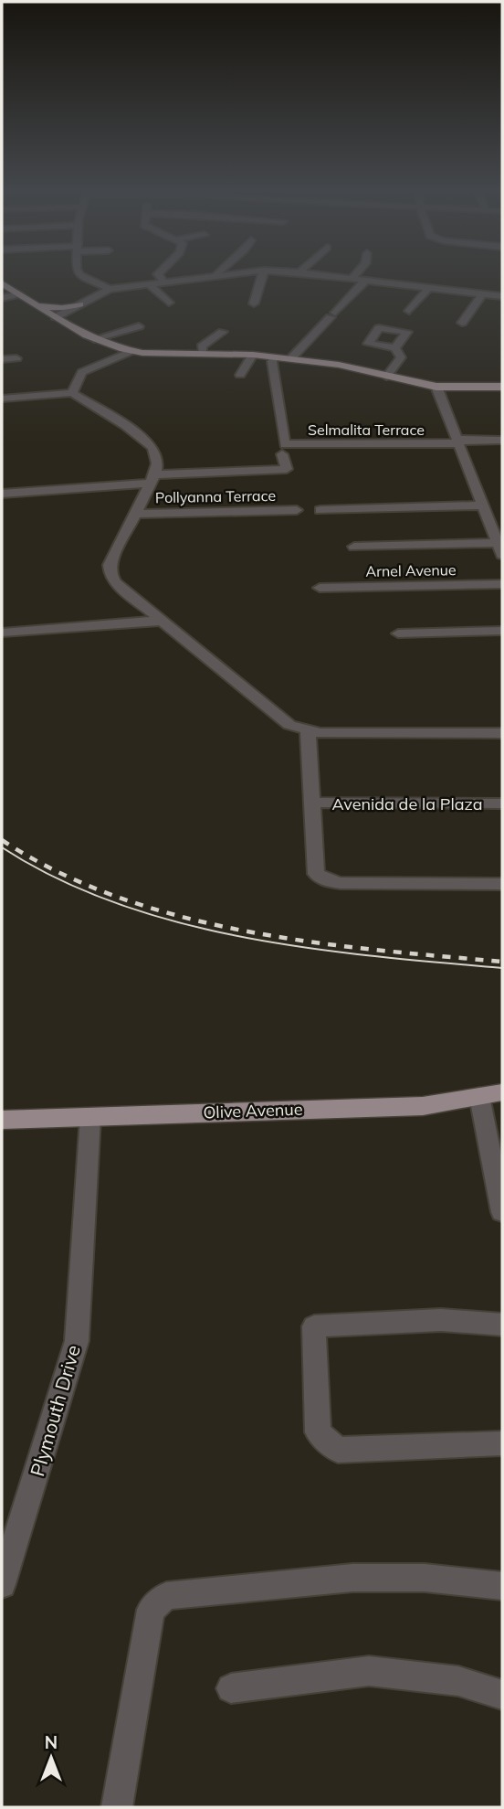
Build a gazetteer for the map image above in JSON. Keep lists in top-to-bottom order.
{
  "streets": {
    "main road": ["Olive Avenue"],
    "street": [
      "Selmalita Terrace",
      "Pollyanna Terrace",
      "Arnel Avenue",
      "Avenida de la Plaza",
      "Plymouth Drive"
    ]
  },
  "crossings": [
    ["Olive Avenue", "Plymouth Drive"]
  ],
  "north": "top"
}
